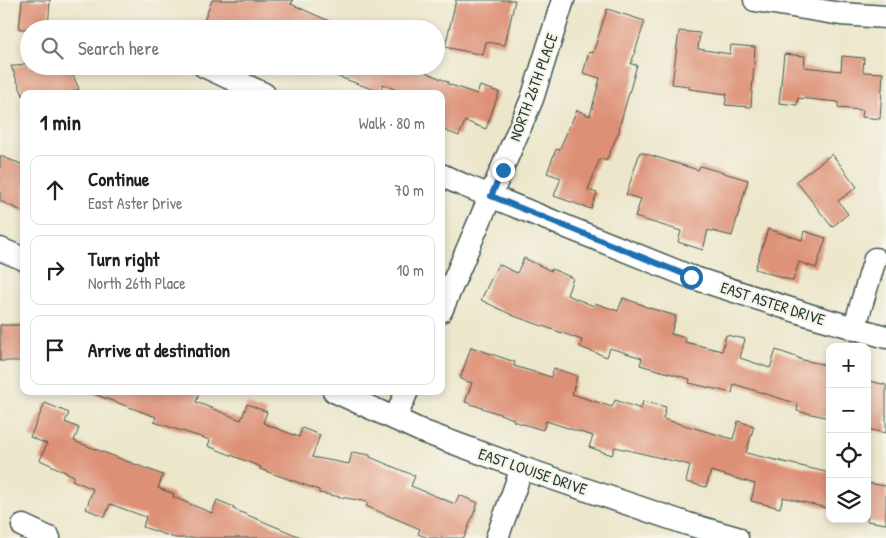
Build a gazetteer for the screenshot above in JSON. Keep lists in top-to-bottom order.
{
  "streets": {
    "street": ["NORTH 26TH PLACE", "EAST ASTER DRIVE", "EAST LOUISE DRIVE"]
  },
  "crossings": [
    ["NORTH 26TH PLACE", "EAST ASTER DRIVE"]
  ],
  "page": {
    "search": "Search here",
    "heading": ["1 min", "Walk · 80 m"],
    "list": [
      ["Continue", "East Aster Drive", "70 m"],
      ["Turn right", "North 26th Place", "10 m"],
      "Arrive at destination"
    ],
    "map_buttons": ["+", "−"]
  }
}
